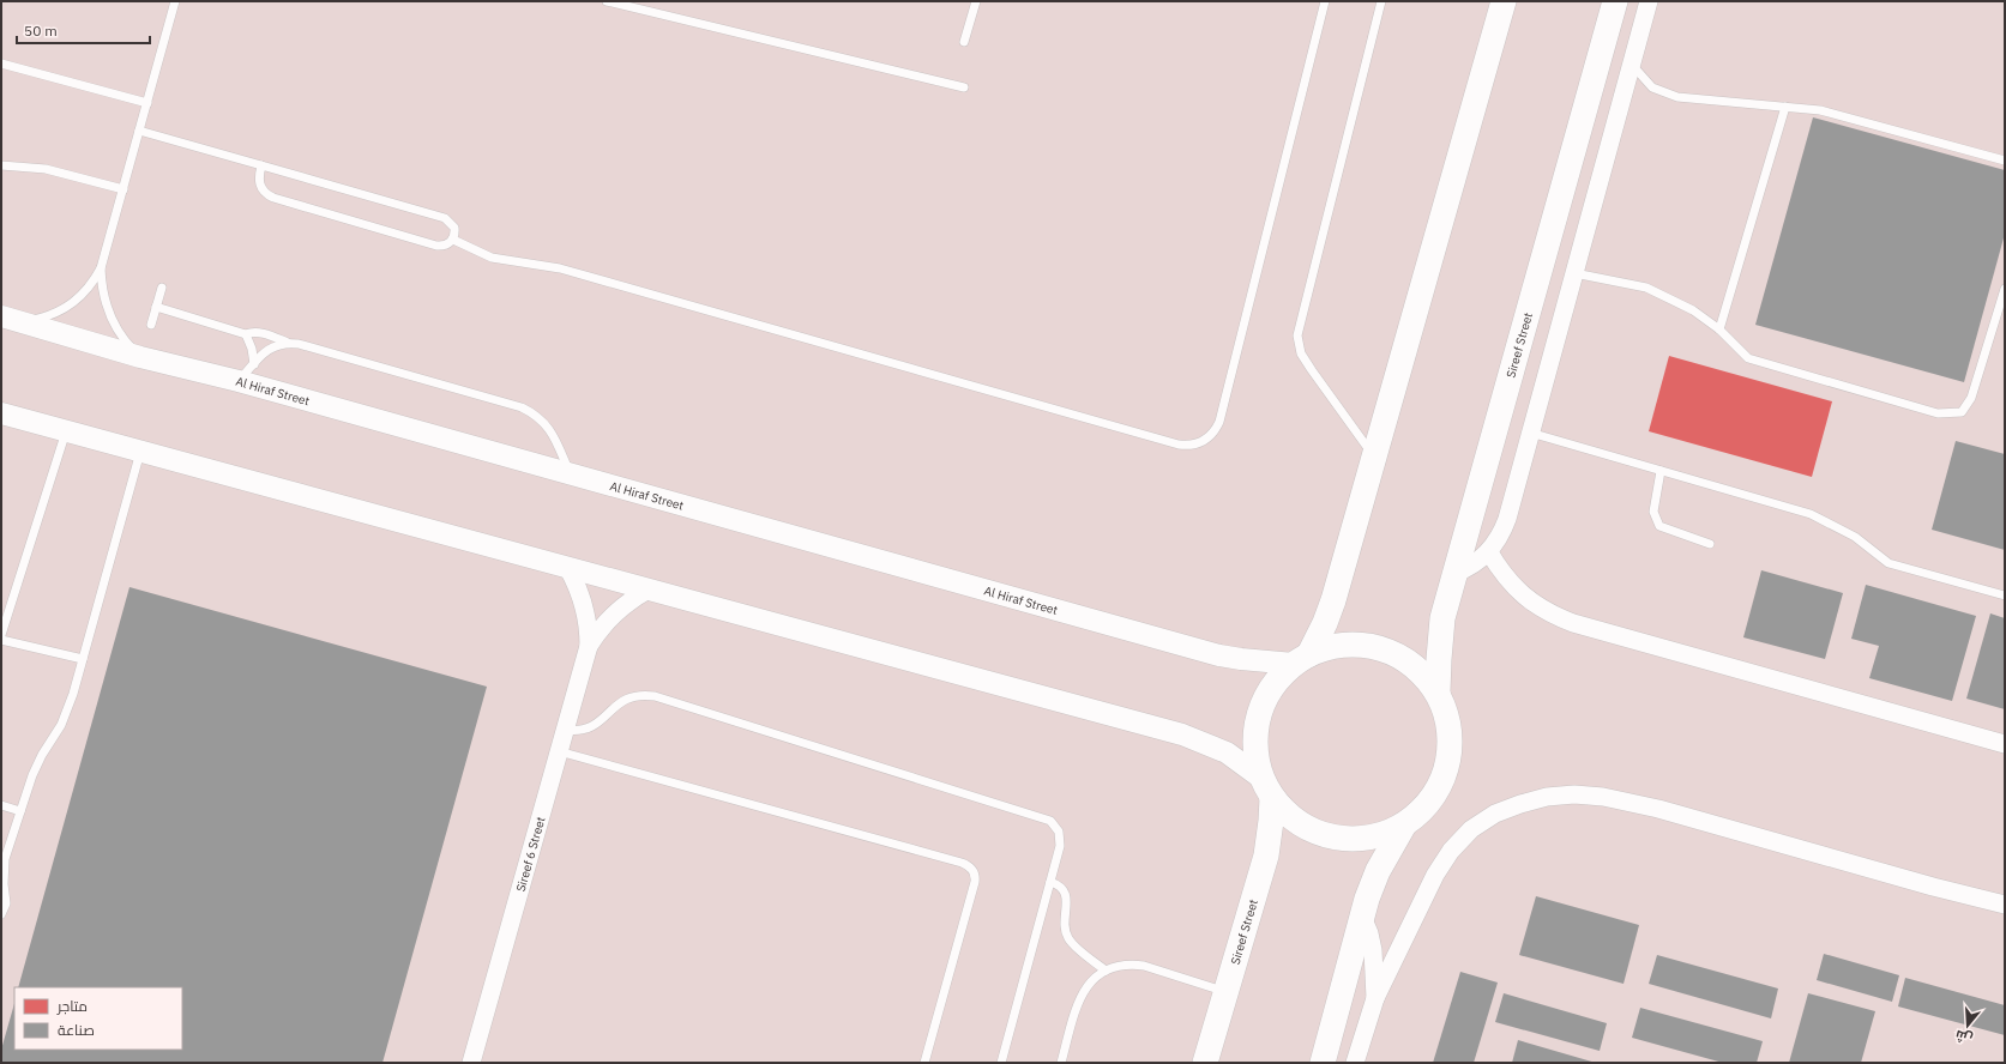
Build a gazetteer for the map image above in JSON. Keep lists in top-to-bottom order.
{
  "streets": {
    "main road": ["Sireef Street"],
    "street": ["Al Hiraf Street", "Sireef 6 Street"]
  },
  "crossings": [
    ["Sireef Street", "Al Hiraf Street"]
  ],
  "legend": ["متاجر", "صناعة"],
  "scale_bar": "50 m",
  "north": "bottom"
}
